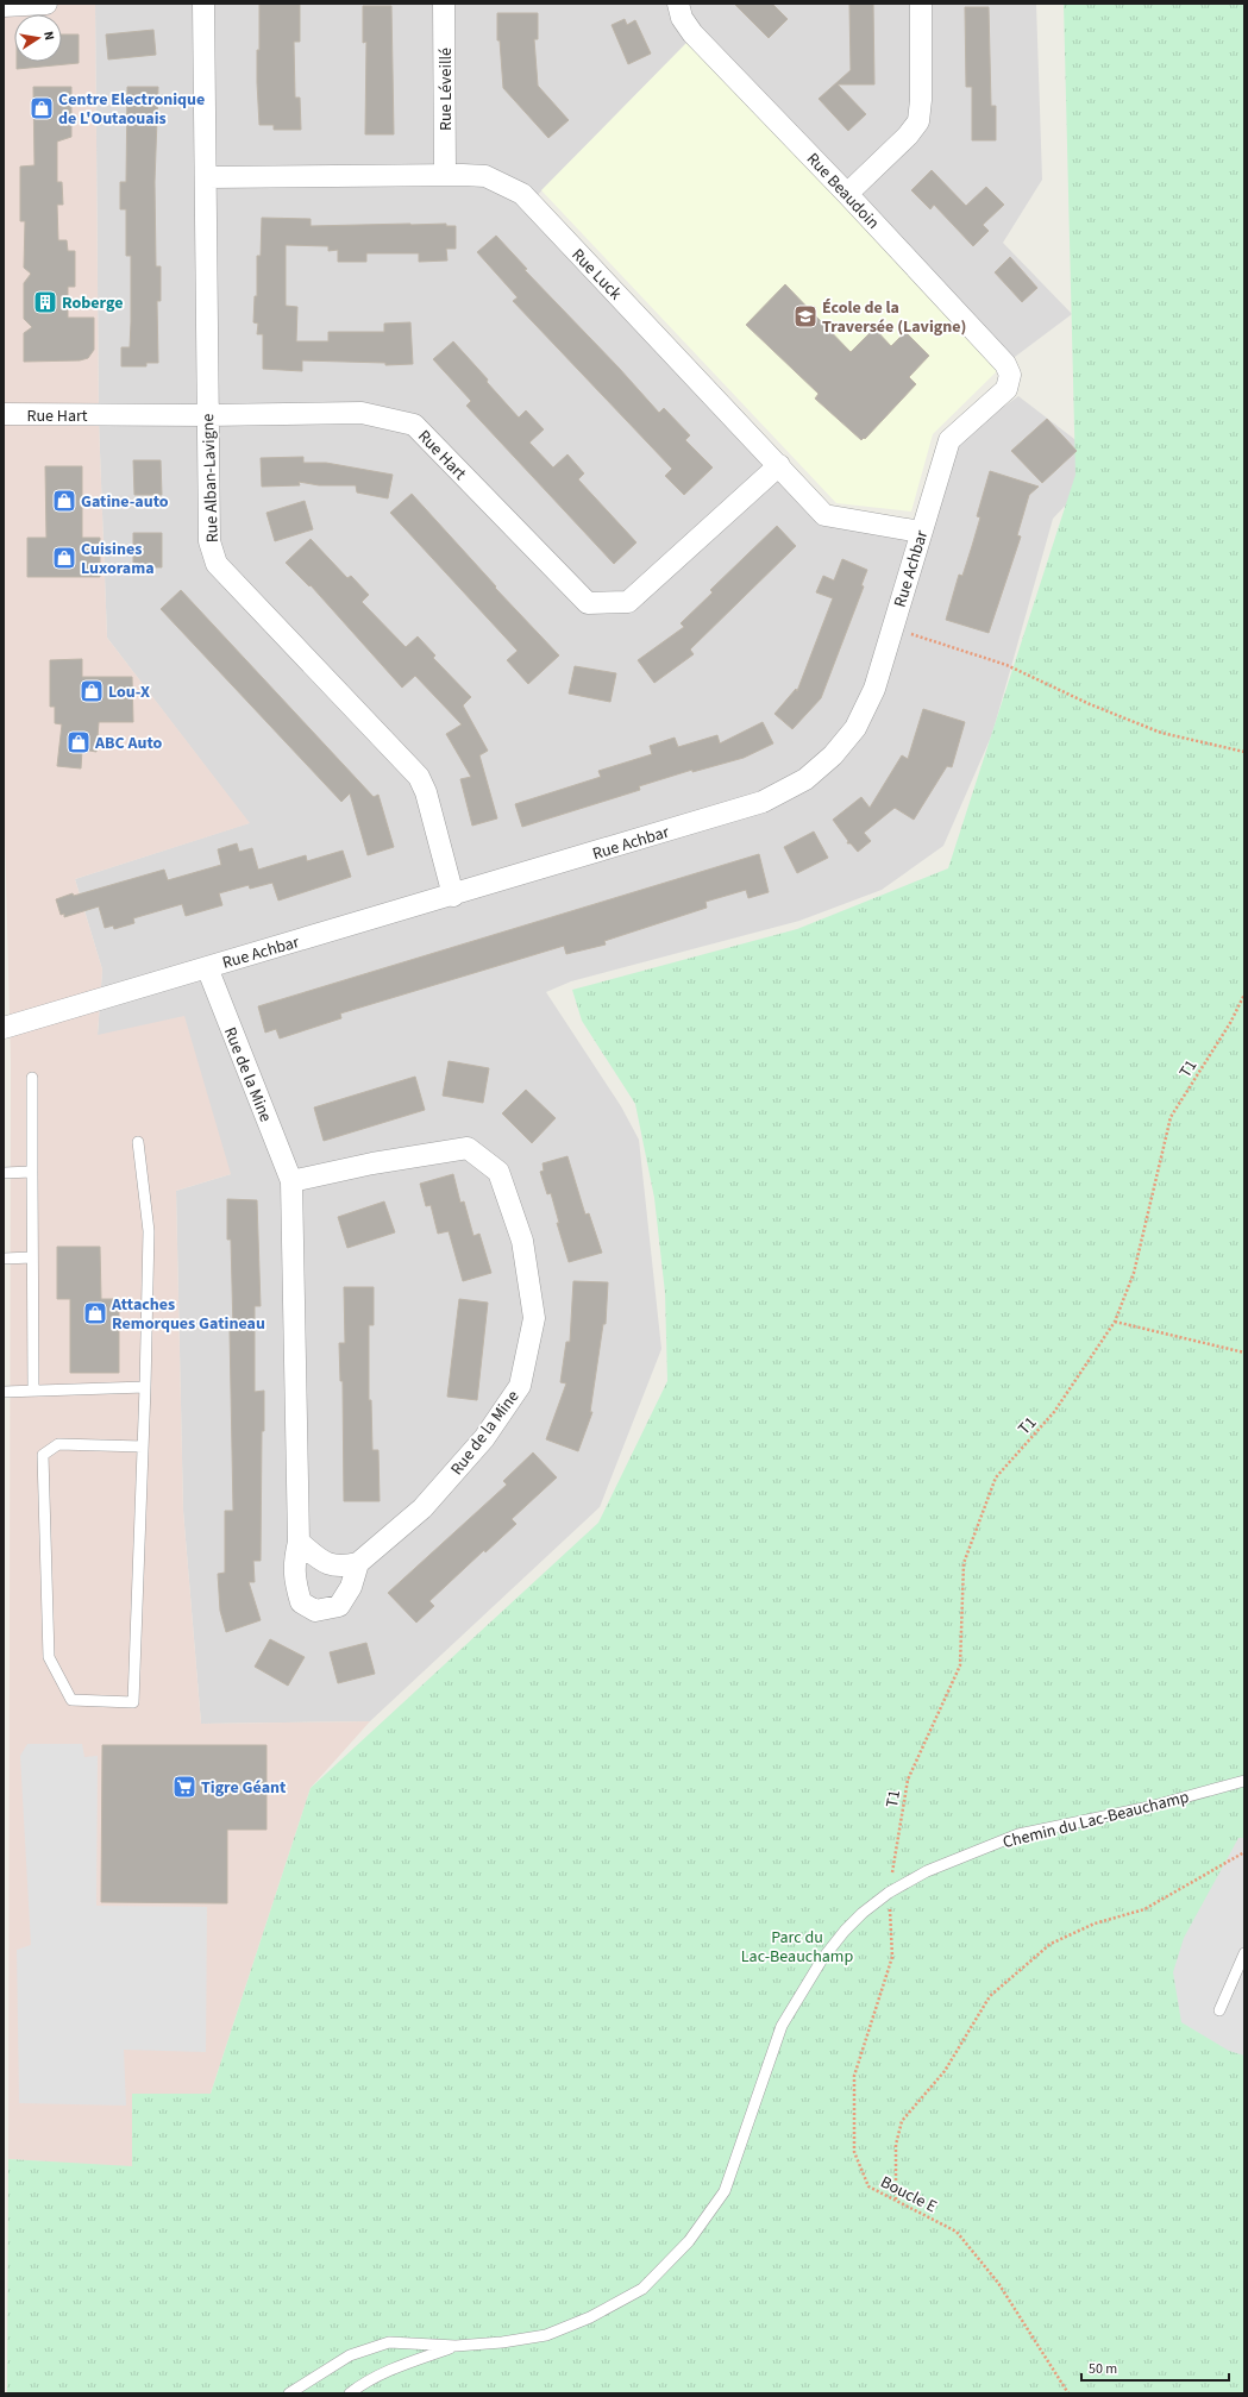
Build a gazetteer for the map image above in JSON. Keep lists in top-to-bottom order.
{
  "streets": {
    "street": [
      "Rue Léveillé",
      "Rue Beaudoin",
      "Rue Luck",
      "Rue Hart",
      "Rue Alban-Lavigne",
      "Rue Achbar",
      "Rue de la Mine"
    ],
    "lane": ["Chemin du Lac-Beauchamp"],
    "path": ["T1", "Boucle E"]
  },
  "crossings": [
    ["Rue Léveillé", "Rue Luck"],
    ["Rue Beaudoin", "Rue Achbar"],
    ["Rue Luck", "Rue Hart"],
    ["Rue Luck", "Rue Alban-Lavigne"],
    ["Rue Luck", "Rue Achbar"],
    ["Rue Hart", "Rue Alban-Lavigne"],
    ["Rue Alban-Lavigne", "Rue Achbar"],
    ["Rue Achbar", "Rue de la Mine"],
    ["T1", "Chemin du Lac-Beauchamp"],
    ["T1", "Boucle E"],
    ["Chemin du Lac-Beauchamp", "Boucle E"]
  ],
  "parks": ["Parc du Lac-Beauchamp"],
  "places": {
    "shop": [
      "Centre Electronique de L'Outaouais",
      "Gatine-auto",
      "Cuisines Luxorama",
      "Lou-X",
      "ABC Auto",
      "Attaches Remorques Gatineau"
    ],
    "building": ["Roberge"],
    "school or university": ["École de la Traversée (Lavigne)"],
    "supermarket": ["Tigre Géant"]
  },
  "scale_bar": "50 m",
  "north": "right"
}
